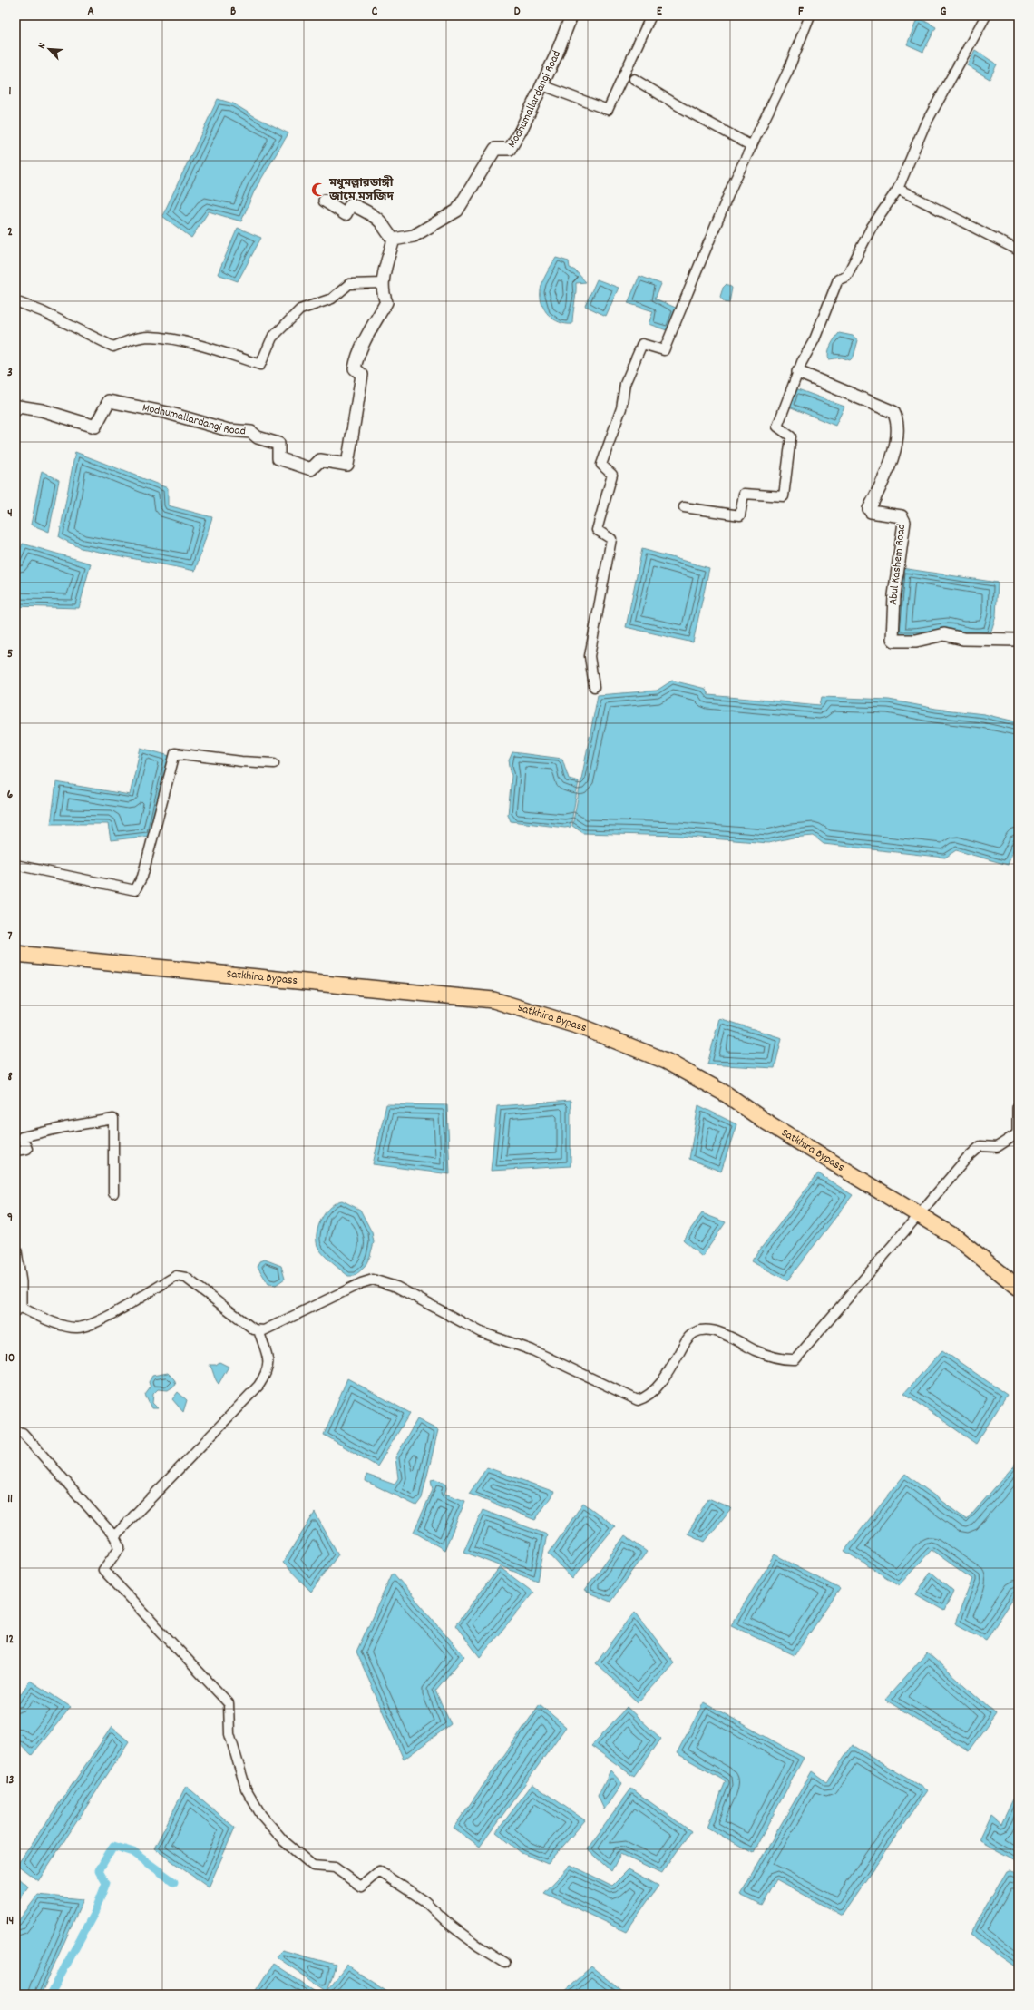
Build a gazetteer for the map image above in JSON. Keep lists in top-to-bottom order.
{
  "streets": {
    "highway": ["Satkhira Bypass"],
    "street": ["Modhumallardangi Road", "Abul Kashem Road"]
  },
  "places": {
    "mosque": ["মধুমল্লারডাঙ্গী জামে মসজিদ"]
  },
  "north": "top left",
  "grid": {
    "columns": [
      "A",
      "B",
      "C",
      "D",
      "E",
      "F",
      "G"
    ],
    "rows": [
      "1",
      "2",
      "3",
      "4",
      "5",
      "6",
      "7",
      "8",
      "9",
      "10",
      "11",
      "12",
      "13",
      "14"
    ]
  }
}
